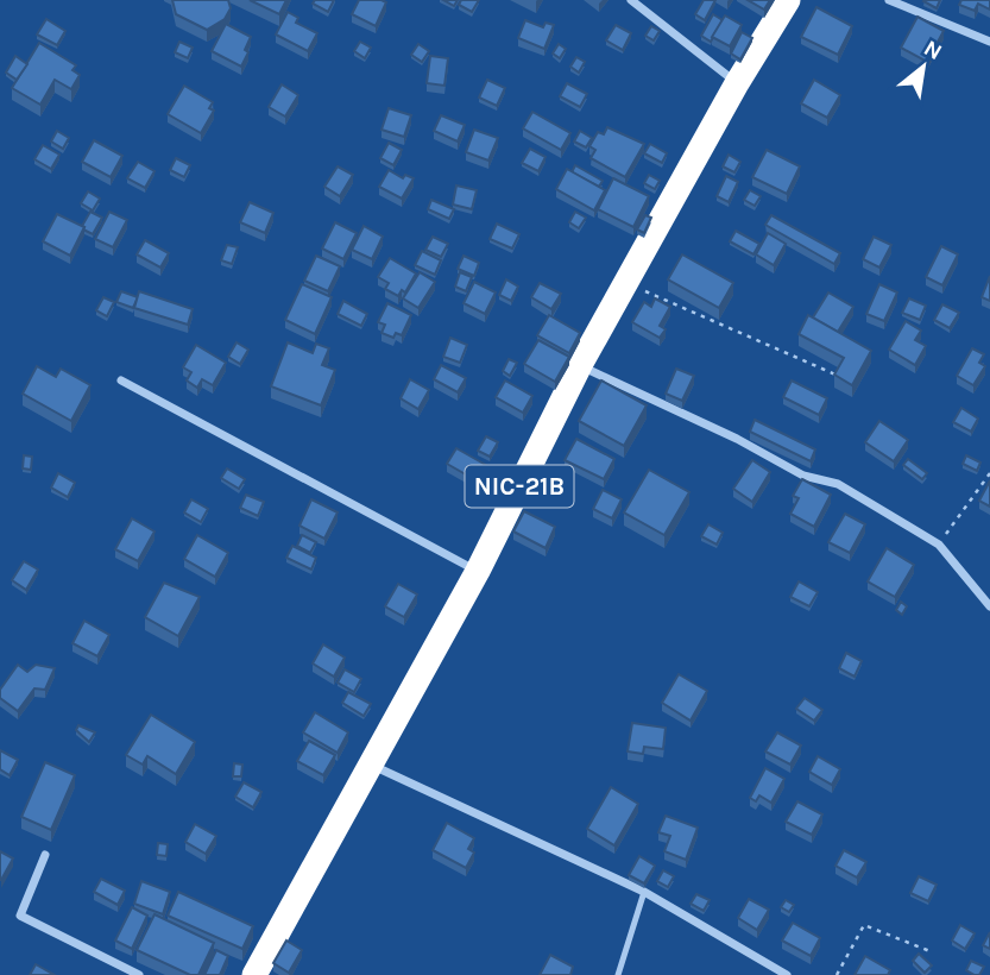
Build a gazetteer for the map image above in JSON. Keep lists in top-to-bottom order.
{
  "streets": {
    "highway": ["NIC-21B"]
  },
  "north": "top right"
}
